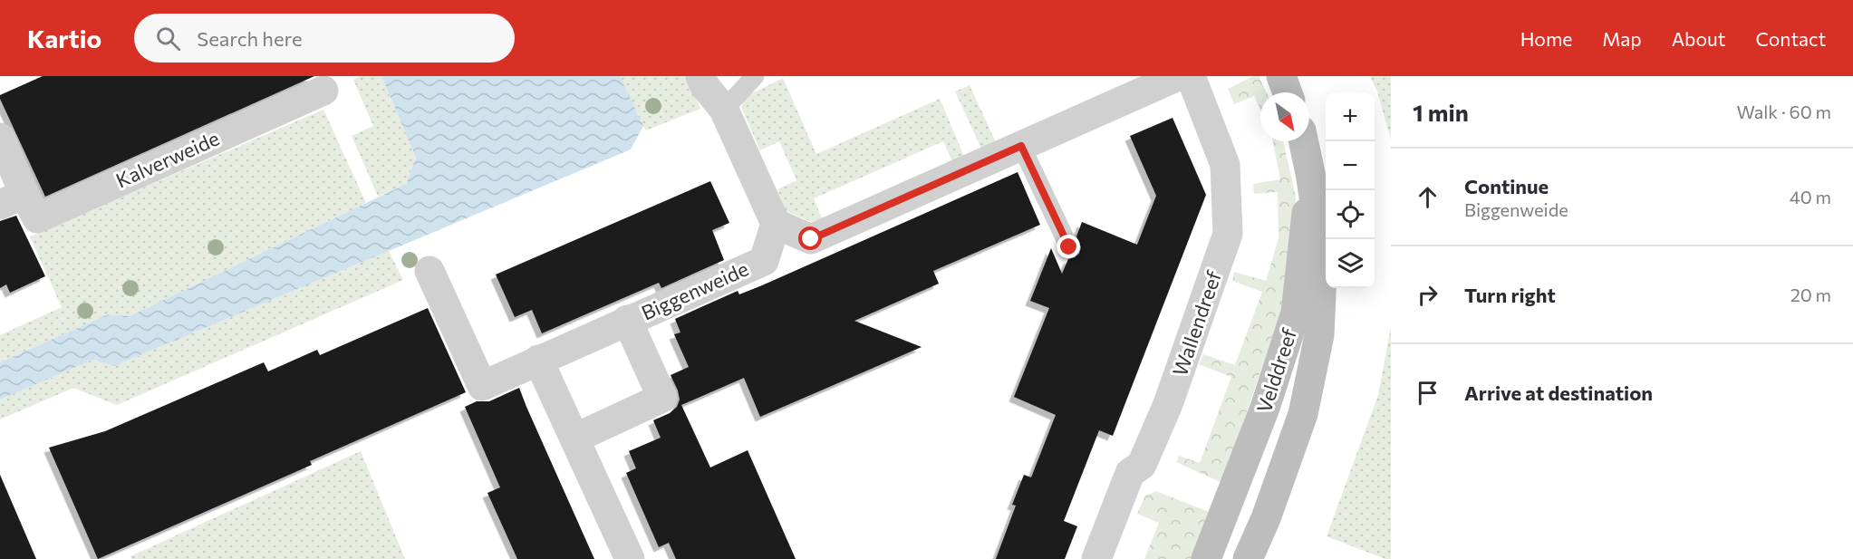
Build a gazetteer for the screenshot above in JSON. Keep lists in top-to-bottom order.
{
  "streets": {
    "street": [
      "Kalverweide",
      "Biggenweide",
      "Wallendreef",
      "Velddreef"
    ]
  },
  "north": "bottom right",
  "page": {
    "header": "Kartio",
    "search": "Search here",
    "nav": [
      "Home",
      "Map",
      "About",
      "Contact"
    ],
    "heading": ["1 min", "Walk · 60 m"],
    "map_buttons": ["+", "−"],
    "list": [
      ["Continue", "Biggenweide", "40 m"],
      ["Turn right", "20 m"],
      "Arrive at destination"
    ]
  }
}
